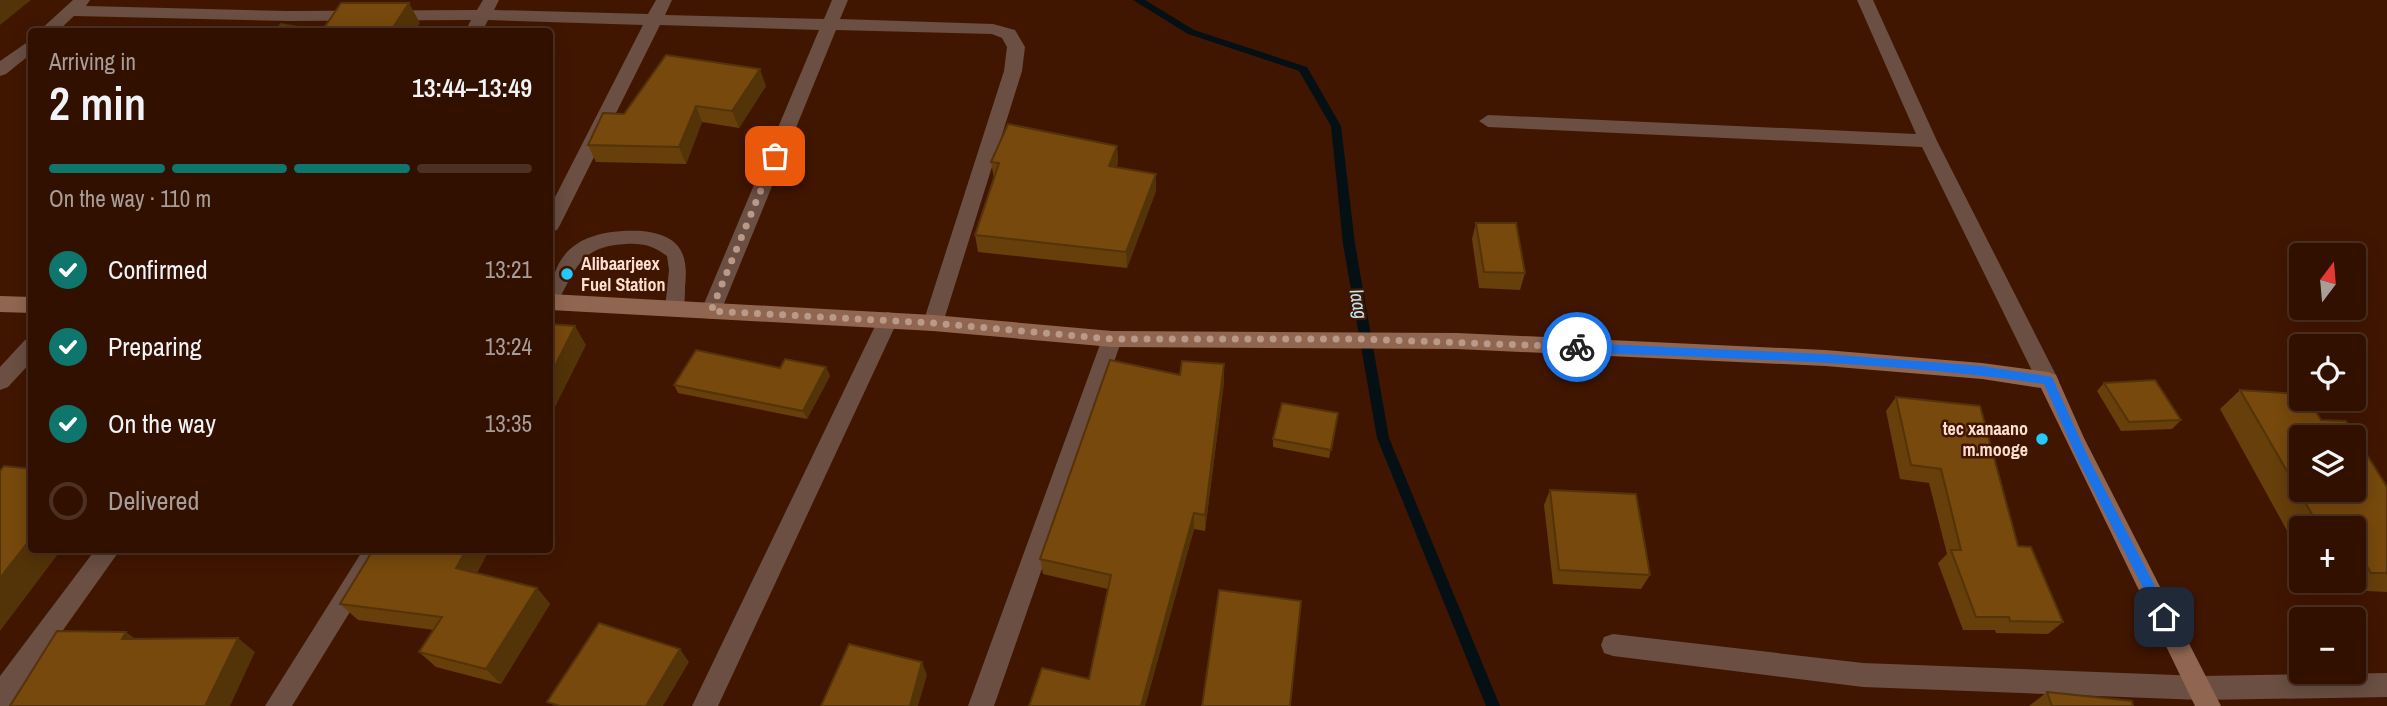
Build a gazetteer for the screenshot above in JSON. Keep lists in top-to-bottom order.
{
  "water": ["laag"],
  "places": ["Alibaarjeex Fuel Station", "tec xanaano m.mooge"],
  "north": "top",
  "page": {
    "heading": ["2 min", "Arriving in", "13:44–13:49"],
    "bar": "On the way · 110 m",
    "list": [
      ["Confirmed", "13:21"],
      ["Preparing", "13:24"],
      ["On the way", "13:35"],
      "Delivered"
    ],
    "map_buttons": ["+", "−"]
  }
}
